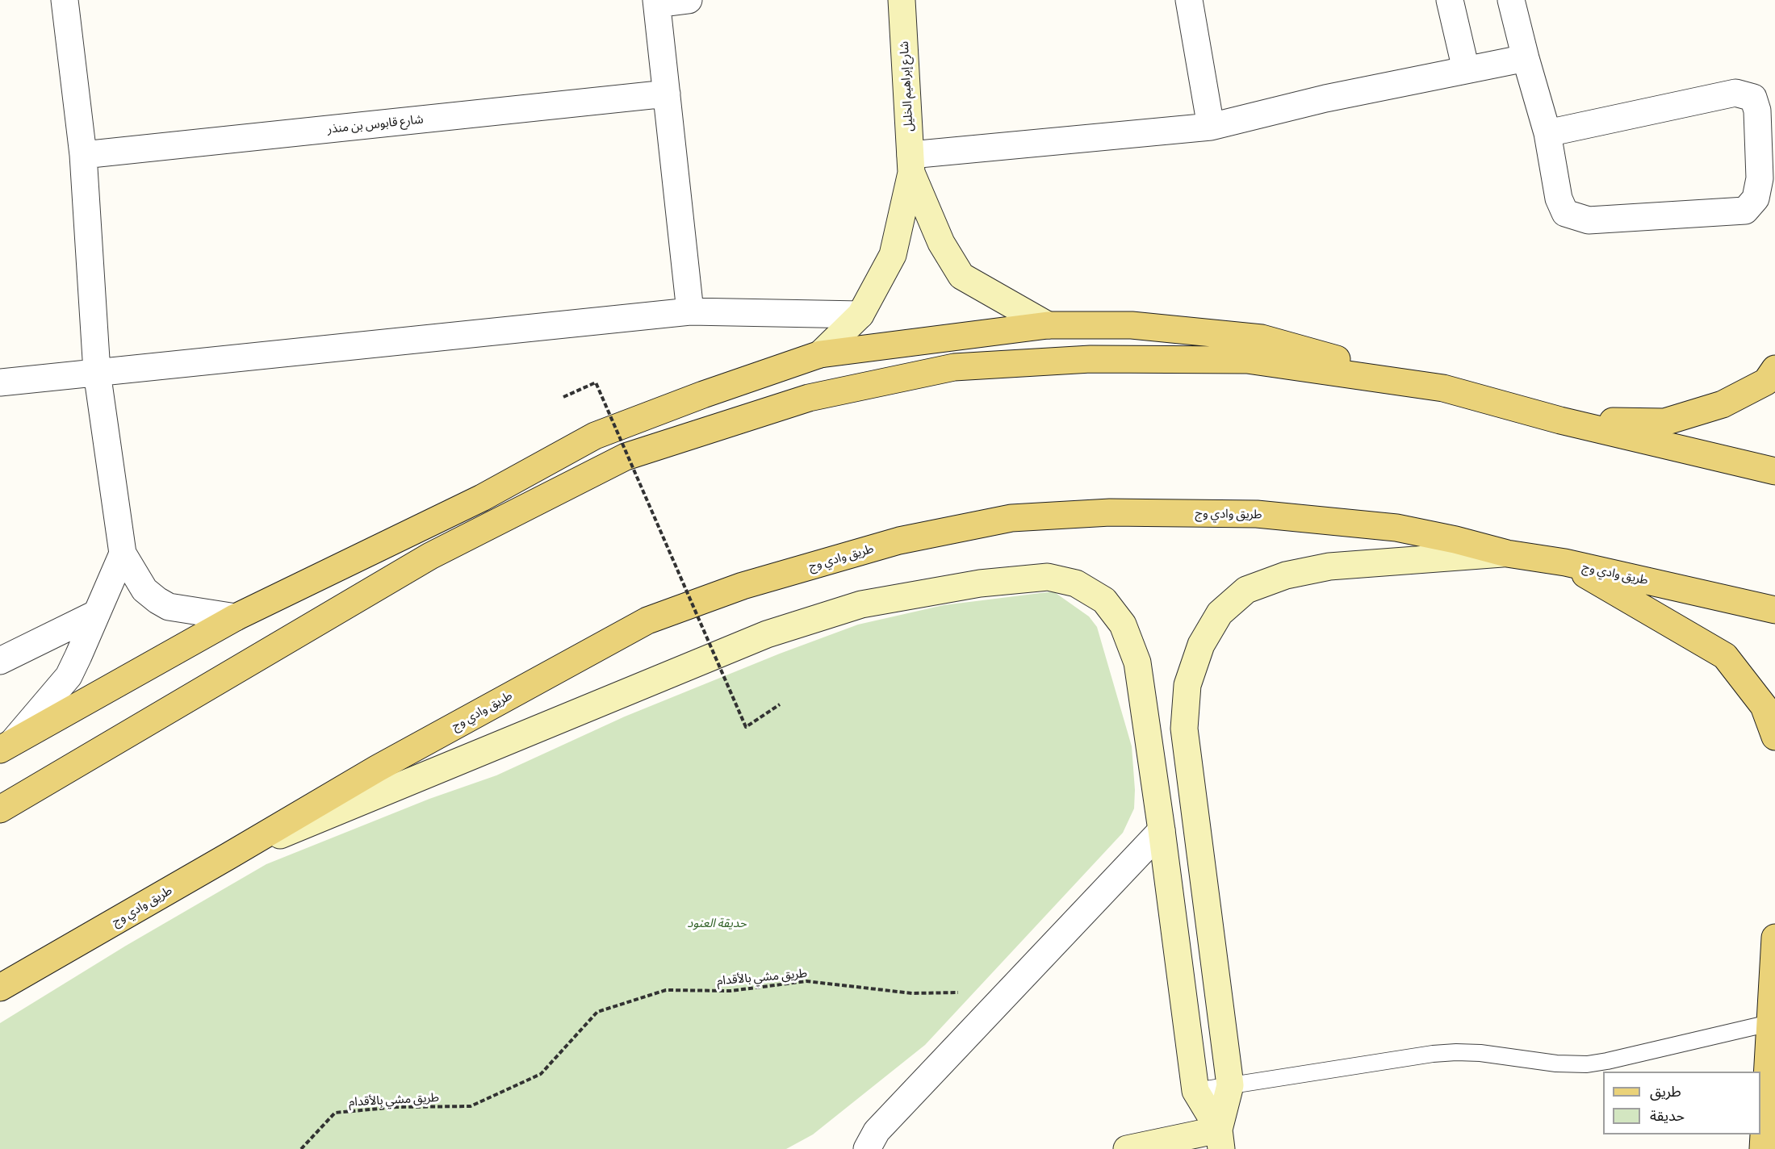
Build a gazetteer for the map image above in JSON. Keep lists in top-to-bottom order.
{
  "streets": {
    "main road": ["طريق وادي وج"],
    "street": ["شارع إبراهيم الخليل", "شارع قابوس بن منذر"],
    "path": ["طريق مشي بالأقدام"]
  },
  "parks": ["حديقة العنود"],
  "legend": ["طريق", "حديقة"]
}
